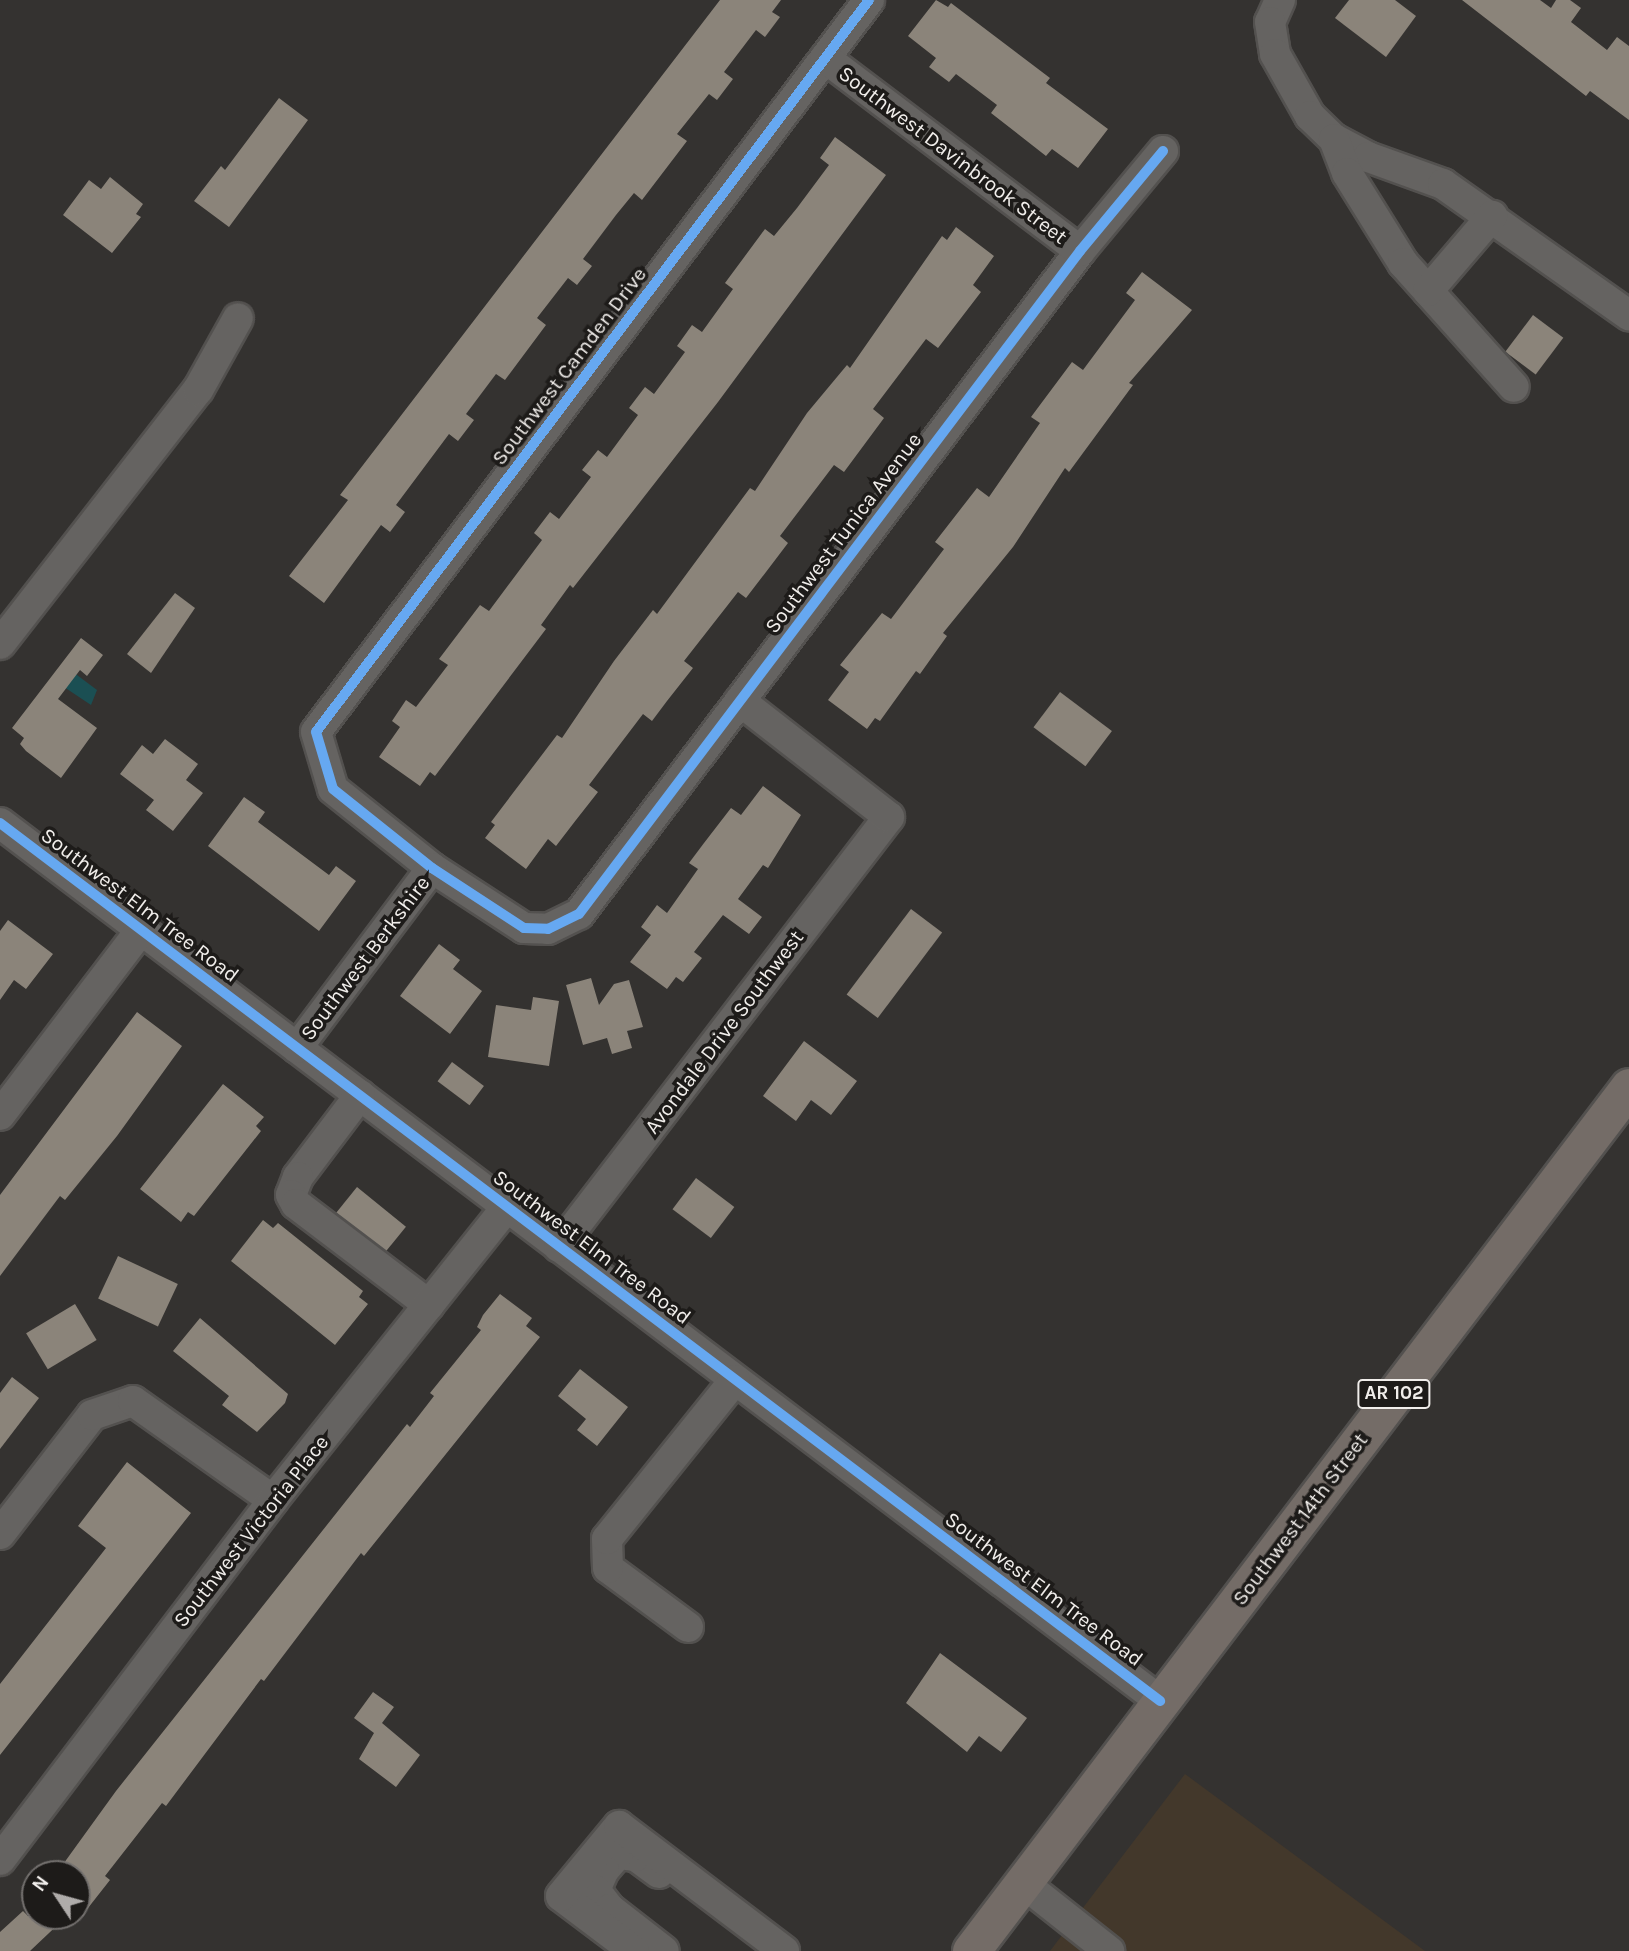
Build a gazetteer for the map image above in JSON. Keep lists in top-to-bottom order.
{
  "streets": {
    "main road": ["AR 102", "Southwest 14th Street"],
    "street": [
      "Southwest Davinbrook Street",
      "Southwest Camden Drive",
      "Southwest Tunica Avenue",
      "Southwest Elm Tree Road",
      "Southwest Berkshire",
      "Avondale Drive Southwest",
      "Southwest Victoria Place"
    ]
  },
  "crossings": [
    ["Southwest Davinbrook Street", "Southwest Camden Drive"],
    ["Southwest Davinbrook Street", "Southwest Tunica Avenue"],
    ["Southwest Camden Drive", "Southwest Tunica Avenue"],
    ["Southwest Camden Drive", "Southwest Berkshire"],
    ["Southwest Tunica Avenue", "Southwest Berkshire"],
    ["Southwest Tunica Avenue", "Avondale Drive Southwest"],
    ["Southwest Elm Tree Road", "Southwest Berkshire"],
    ["Southwest Elm Tree Road", "Avondale Drive Southwest"],
    ["Southwest Elm Tree Road", "Southwest 14th Street"],
    ["Southwest Elm Tree Road", "Southwest Victoria Place"]
  ],
  "north": "top left"
}
